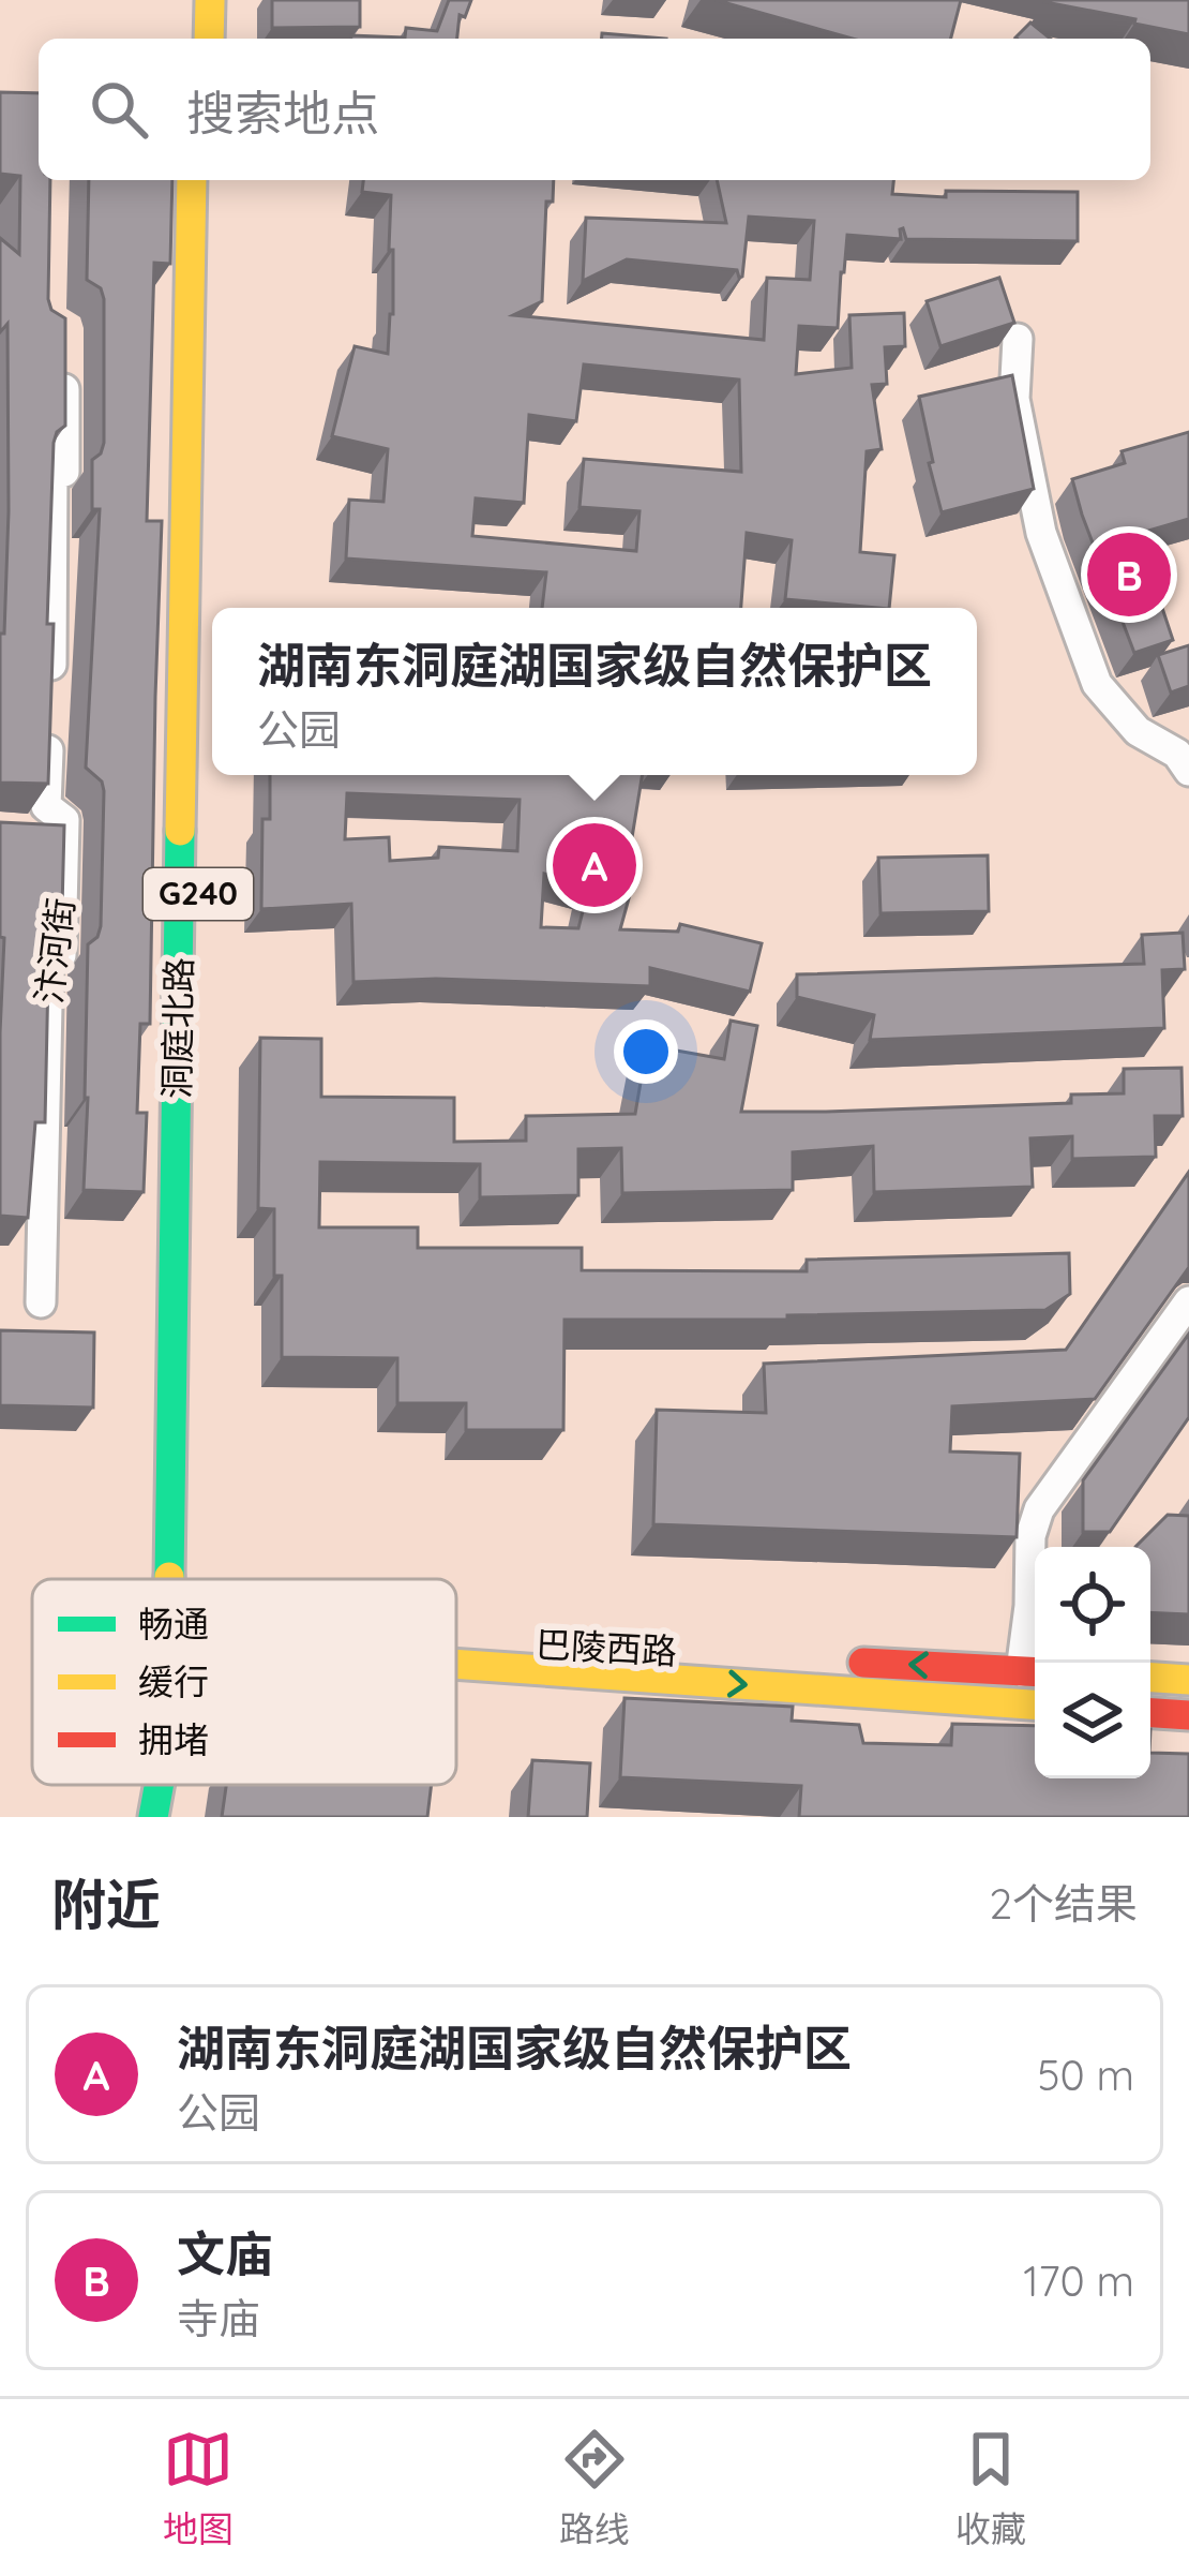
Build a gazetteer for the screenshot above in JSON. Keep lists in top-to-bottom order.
{
  "streets": {
    "main road": ["G240", "洞庭北路", "巴陵西路"],
    "street": ["汴河街"]
  },
  "legend": ["畅通", "缓行", "拥堵"],
  "page": {
    "search": "搜索地点",
    "pins": ["B", "A"],
    "popup": ["湖南东洞庭湖国家级自然保护区", "公园"],
    "heading": ["附近", "2个结果"],
    "list": [
      {
        "mark": "A",
        "name": "湖南东洞庭湖国家级自然保护区",
        "note": "公园",
        "value": "50 m"
      },
      {
        "mark": "B",
        "name": "文庙",
        "note": "寺庙",
        "value": "170 m"
      }
    ],
    "nav": ["地图", "路线", "收藏"]
  }
}
